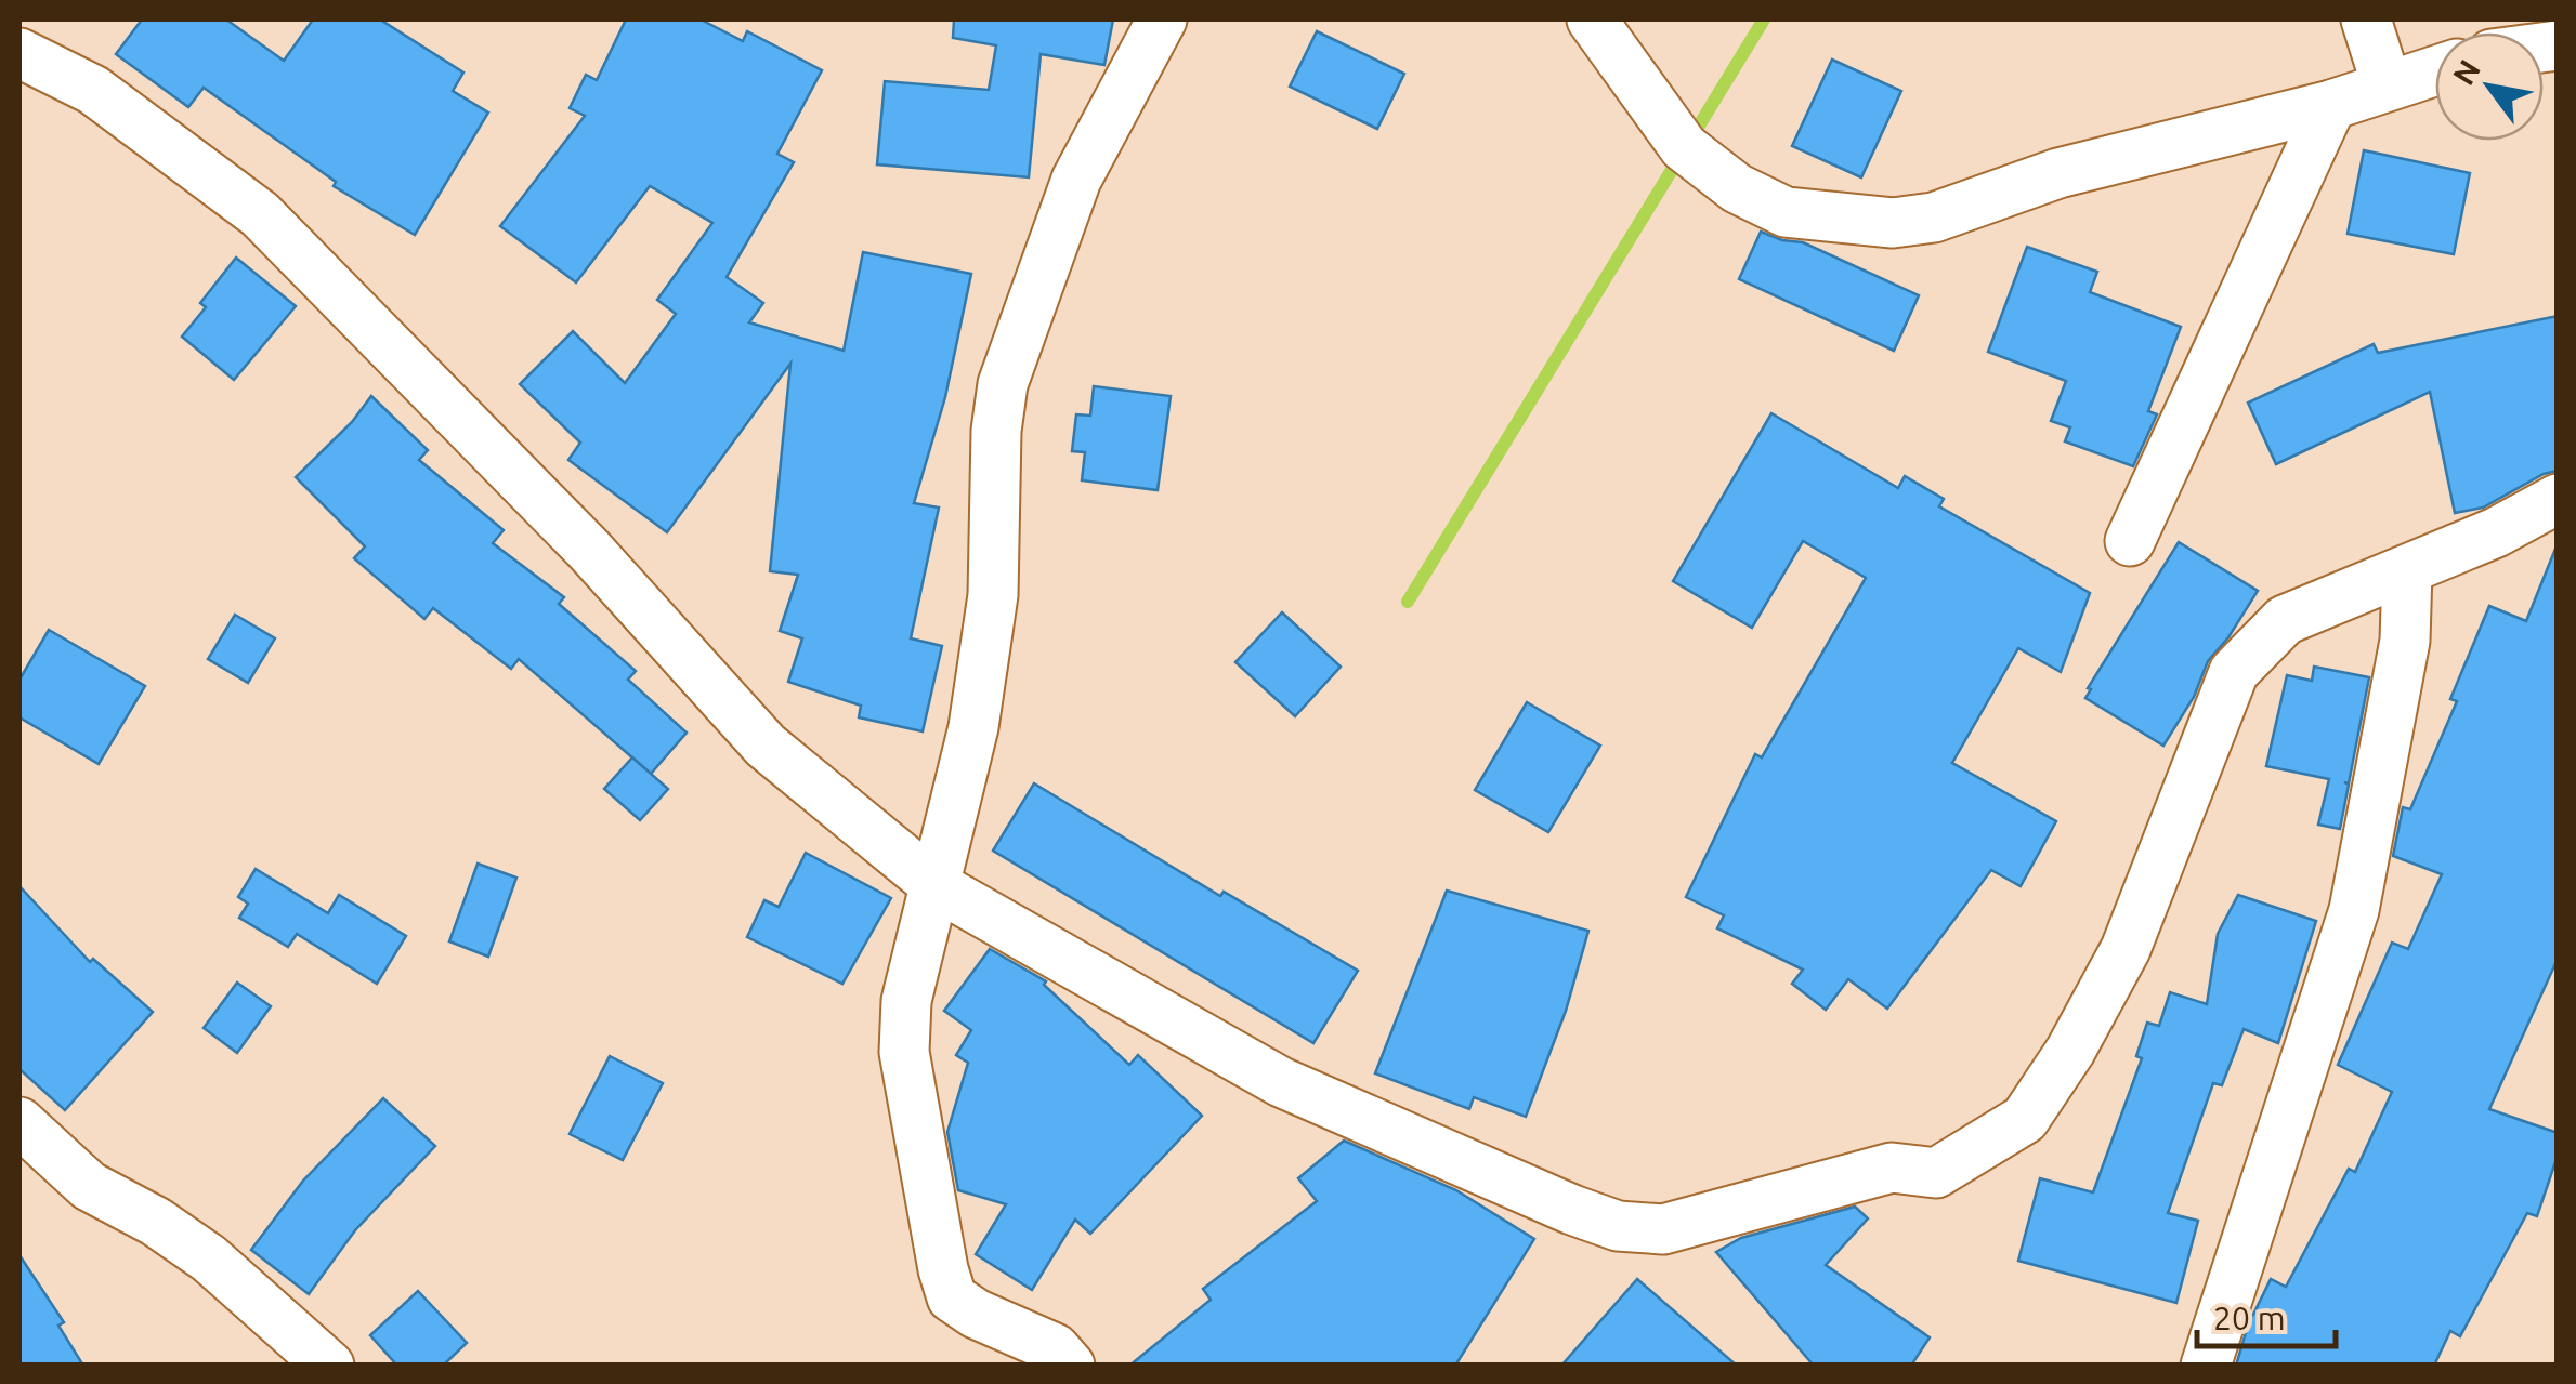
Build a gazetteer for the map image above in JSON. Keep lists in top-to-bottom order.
{
  "scale_bar": "20 m",
  "north": "top left"
}
